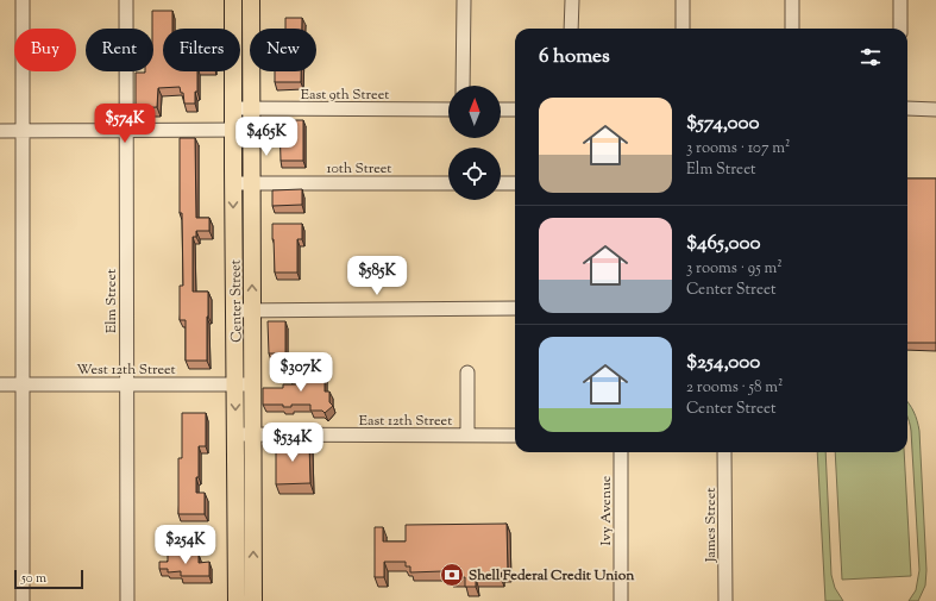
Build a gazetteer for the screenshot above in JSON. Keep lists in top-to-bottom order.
{
  "streets": {
    "main road": ["Center Street"],
    "street": [
      "East 9th Street",
      "10th Street",
      "Elm Street",
      "West 12th Street",
      "East 12th Street",
      "Ivy Avenue",
      "James Street"
    ]
  },
  "crossings": [
    ["East 9th Street", "Center Street"],
    ["10th Street", "Center Street"],
    ["Elm Street", "West 12th Street"],
    ["Center Street", "West 12th Street"],
    ["Center Street", "East 12th Street"]
  ],
  "places": {
    "bank": ["Shell Federal Credit Union"]
  },
  "scale_bar": "50 m",
  "north": "top",
  "page": {
    "chip": [
      "Buy",
      "Rent",
      "Filters",
      "New"
    ],
    "heading": "6 homes",
    "list": [
      {
        "name": "$574,000",
        "note": "3 rooms · 107 m² · Elm Street"
      },
      {
        "name": "$465,000",
        "note": "3 rooms · 95 m² · Center Street"
      },
      {
        "name": "$254,000",
        "note": "2 rooms · 58 m² · Center Street"
      }
    ],
    "price": [
      "$574K",
      "$465K",
      "$585K",
      "$307K",
      "$534K",
      "$254K"
    ],
    "scale": "50 m"
  }
}
